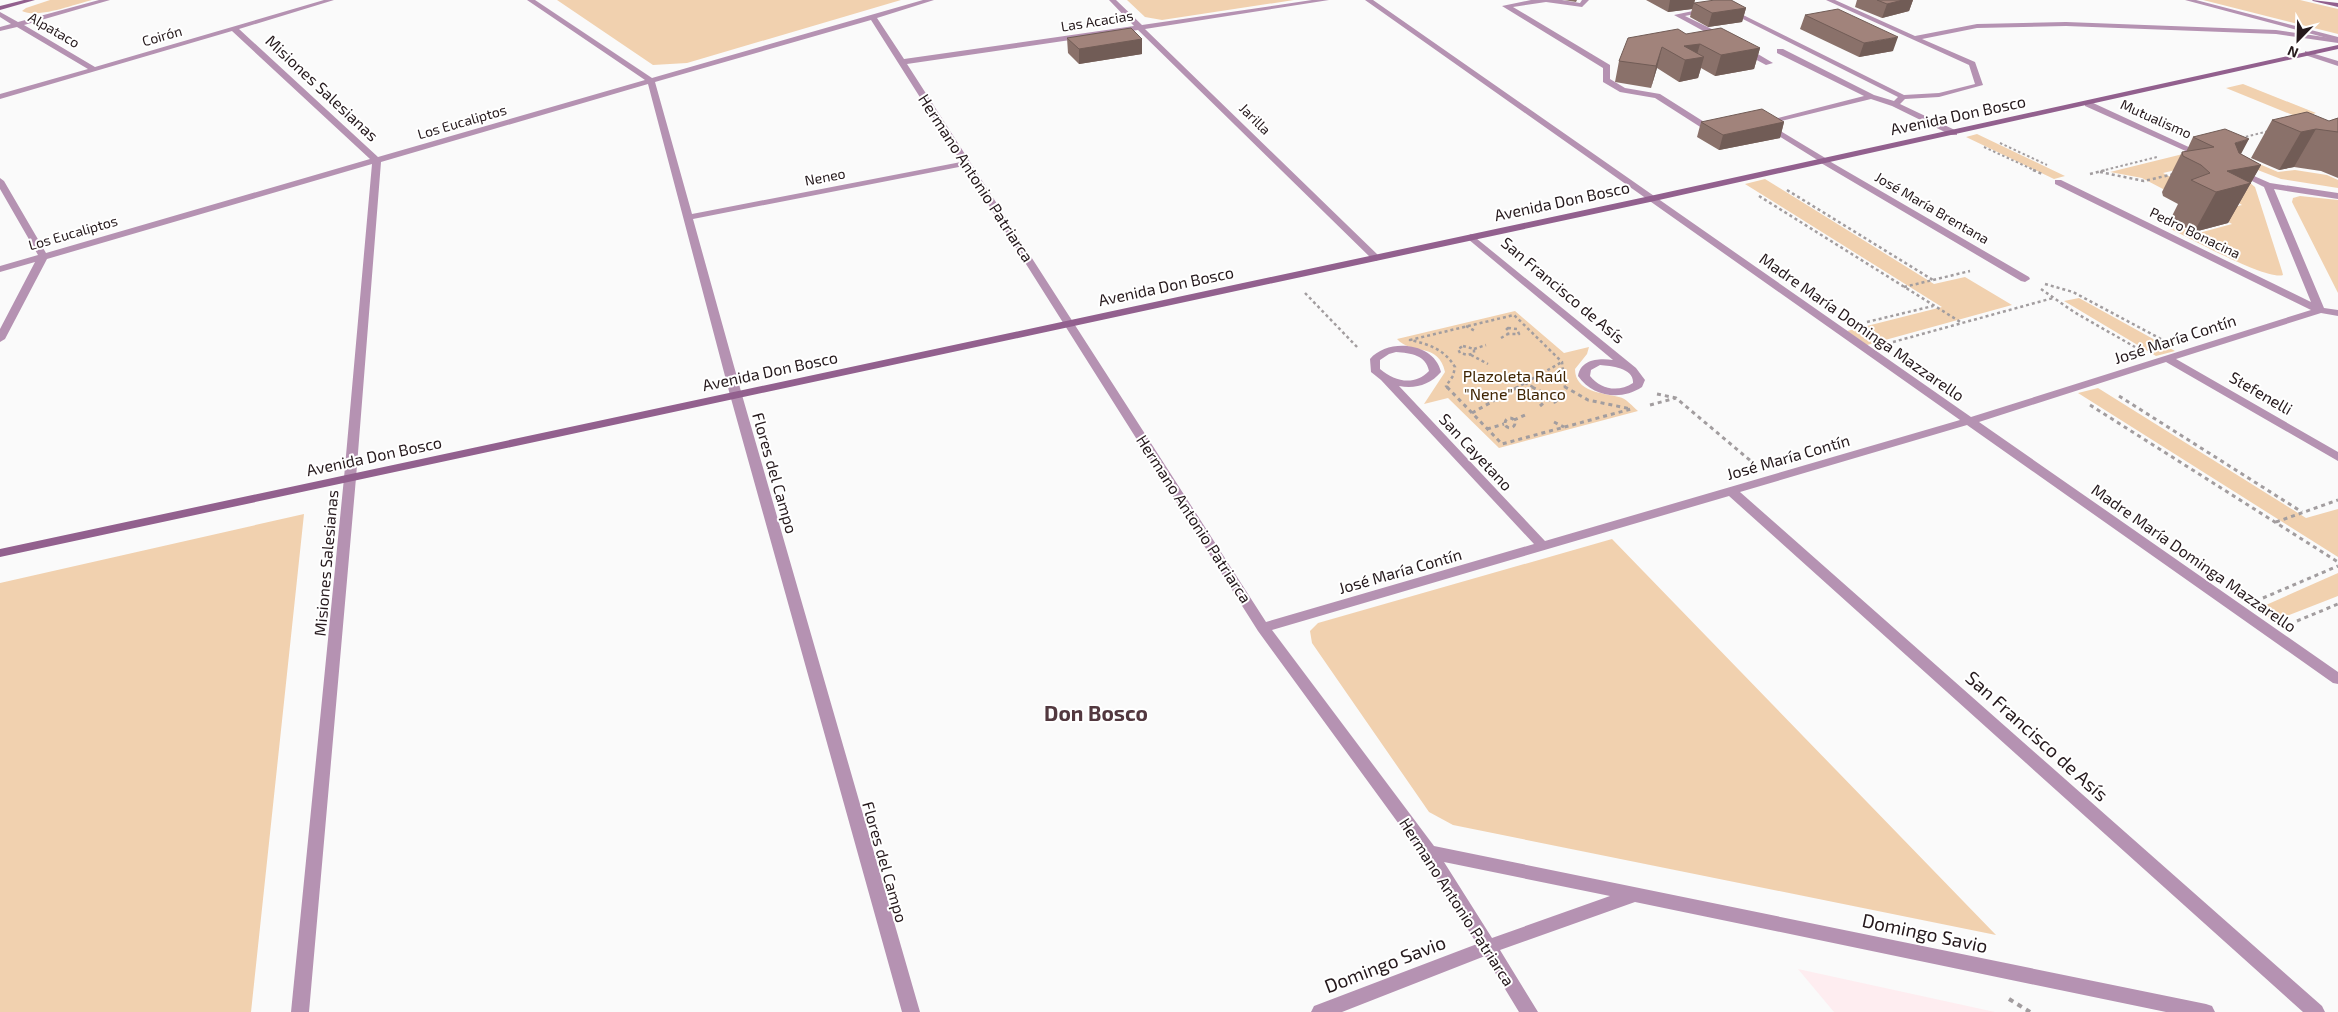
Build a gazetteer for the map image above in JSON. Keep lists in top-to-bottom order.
{
  "streets": {
    "main road": ["Avenida Don Bosco"],
    "street": [
      "Las Acacias",
      "Alpataco",
      "Coirón",
      "Misiones Salesianas",
      "Jarilla",
      "Mutualismo",
      "Los Eucaliptos",
      "Neneo",
      "Hermano Antonio Patriarca",
      "José María Brentana",
      "Pedro Bonacina",
      "San Francisco de Asís",
      "Madre María Dominga Mazzarello",
      "José María Contín",
      "Stefenelli",
      "San Cayetano",
      "Flores del Campo",
      "Domingo Savio"
    ]
  },
  "crossings": [
    ["Las Acacias", "Jarilla"],
    ["Las Acacias", "Hermano Antonio Patriarca"],
    ["Alpataco", "Coirón"],
    ["Coirón", "Misiones Salesianas"],
    ["Misiones Salesianas", "Avenida Don Bosco"],
    ["Misiones Salesianas", "Los Eucaliptos"],
    ["Avenida Don Bosco", "Jarilla"],
    ["Avenida Don Bosco", "Mutualismo"],
    ["Avenida Don Bosco", "Hermano Antonio Patriarca"],
    ["Avenida Don Bosco", "José María Brentana"],
    ["Avenida Don Bosco", "San Francisco de Asís"],
    ["Avenida Don Bosco", "Madre María Dominga Mazzarello"],
    ["Avenida Don Bosco", "Flores del Campo"],
    ["Los Eucaliptos", "Hermano Antonio Patriarca"],
    ["Los Eucaliptos", "Flores del Campo"],
    ["Neneo", "Hermano Antonio Patriarca"],
    ["Neneo", "Flores del Campo"],
    ["Hermano Antonio Patriarca", "José María Contín"],
    ["Hermano Antonio Patriarca", "Domingo Savio"],
    ["Pedro Bonacina", "José María Contín"],
    ["San Francisco de Asís", "José María Contín"],
    ["Madre María Dominga Mazzarello", "José María Contín"],
    ["José María Contín", "Stefenelli"],
    ["José María Contín", "San Cayetano"]
  ],
  "districts": ["Don Bosco"],
  "parks": ["Plazoleta Raúl \"Nene\" Blanco"],
  "north": "bottom left"
}
